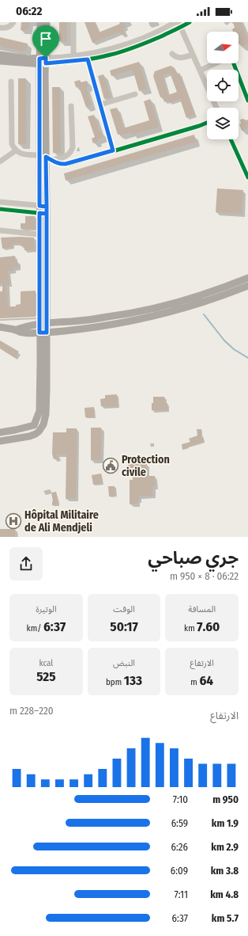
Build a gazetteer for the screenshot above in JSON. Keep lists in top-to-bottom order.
{
  "places": {
    "public building": ["Protection civile"],
    "hospital": ["Hôpital Militaire de Ali Mendjeli"]
  },
  "north": "right",
  "page": {
    "status": "06:22",
    "heading": ["جري صباحي", "06:22 · 8 × 950 m"],
    "stats": [
      ["المسافة", "7.60 km"],
      ["الوقت", "50:17"],
      ["الوتيرة", "6:37 /km"],
      ["الارتفاع", "64 m"],
      ["النبض", "133 bpm"],
      ["kcal", "525"]
    ],
    "chart": ["الارتفاع", "220–228 m"],
    "list": [
      {
        "name": "950 m",
        "note": "7:10"
      },
      {
        "name": "1.9 km",
        "note": "6:59"
      },
      {
        "name": "2.9 km",
        "note": "6:26"
      },
      {
        "name": "3.8 km",
        "note": "6:09"
      },
      {
        "name": "4.8 km",
        "note": "7:11"
      },
      {
        "name": "5.7 km",
        "note": "6:37"
      }
    ]
  }
}
